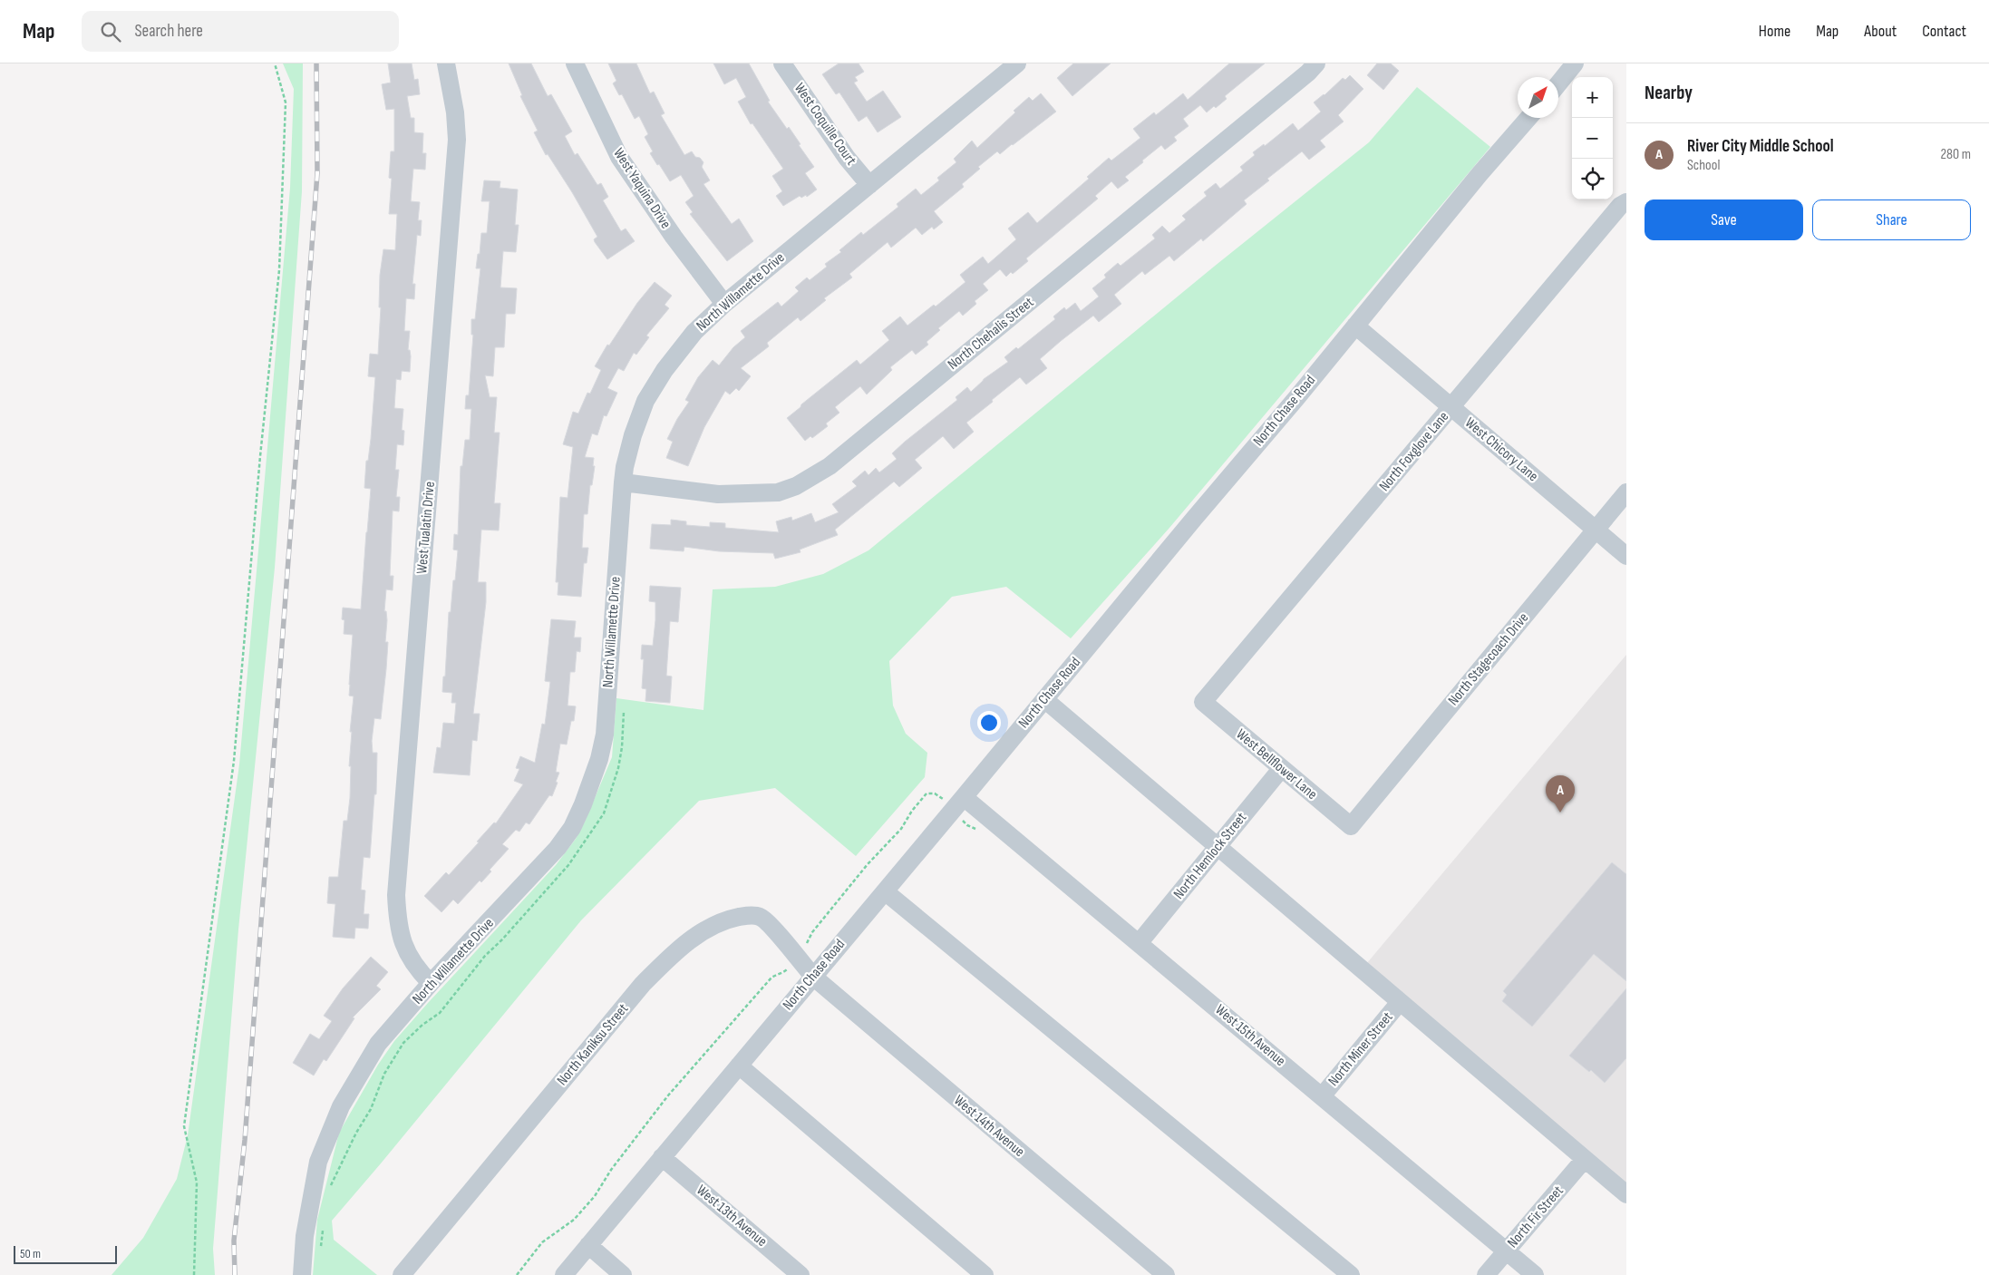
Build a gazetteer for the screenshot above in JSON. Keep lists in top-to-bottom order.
{
  "streets": {
    "street": [
      "West Coquille Court",
      "West Yaquina Drive",
      "North Willamette Drive",
      "North Chehalis Street",
      "North Chase Road",
      "West Chicory Lane",
      "North Foxglove Lane",
      "West Tualatin Drive",
      "North Stagecoach Drive",
      "West Bellflower Lane",
      "North Hemlock Street",
      "West 15th Avenue",
      "North Kaniksu Street",
      "North Miner Street",
      "West 14th Avenue",
      "West 13th Avenue",
      "North Fir Street"
    ]
  },
  "crossings": [
    ["West Coquille Court", "North Willamette Drive"],
    ["West Yaquina Drive", "North Willamette Drive"],
    ["North Willamette Drive", "North Chehalis Street"],
    ["North Willamette Drive", "West Tualatin Drive"],
    ["North Chase Road", "West Chicory Lane"],
    ["North Chase Road", "West 15th Avenue"],
    ["North Chase Road", "North Kaniksu Street"],
    ["North Chase Road", "West 14th Avenue"],
    ["North Chase Road", "West 13th Avenue"],
    ["West Chicory Lane", "North Foxglove Lane"],
    ["West Chicory Lane", "North Stagecoach Drive"],
    ["North Foxglove Lane", "West Bellflower Lane"],
    ["North Stagecoach Drive", "West Bellflower Lane"],
    ["West Bellflower Lane", "North Hemlock Street"],
    ["North Hemlock Street", "West 15th Avenue"],
    ["West 15th Avenue", "North Miner Street"],
    ["West 15th Avenue", "North Fir Street"],
    ["North Kaniksu Street", "West 14th Avenue"]
  ],
  "scale_bar": "50 m",
  "north": "top right",
  "page": {
    "header": "Map",
    "search": "Search here",
    "nav": [
      "Home",
      "Map",
      "About",
      "Contact"
    ],
    "heading": "Nearby",
    "map_buttons": ["+", "−"],
    "list": [
      {
        "mark": "A",
        "name": "River City Middle School",
        "note": "School",
        "value": "280 m"
      }
    ],
    "buttons": ["Save", "Share"],
    "pins": "A",
    "scale": "50 m"
  }
}
